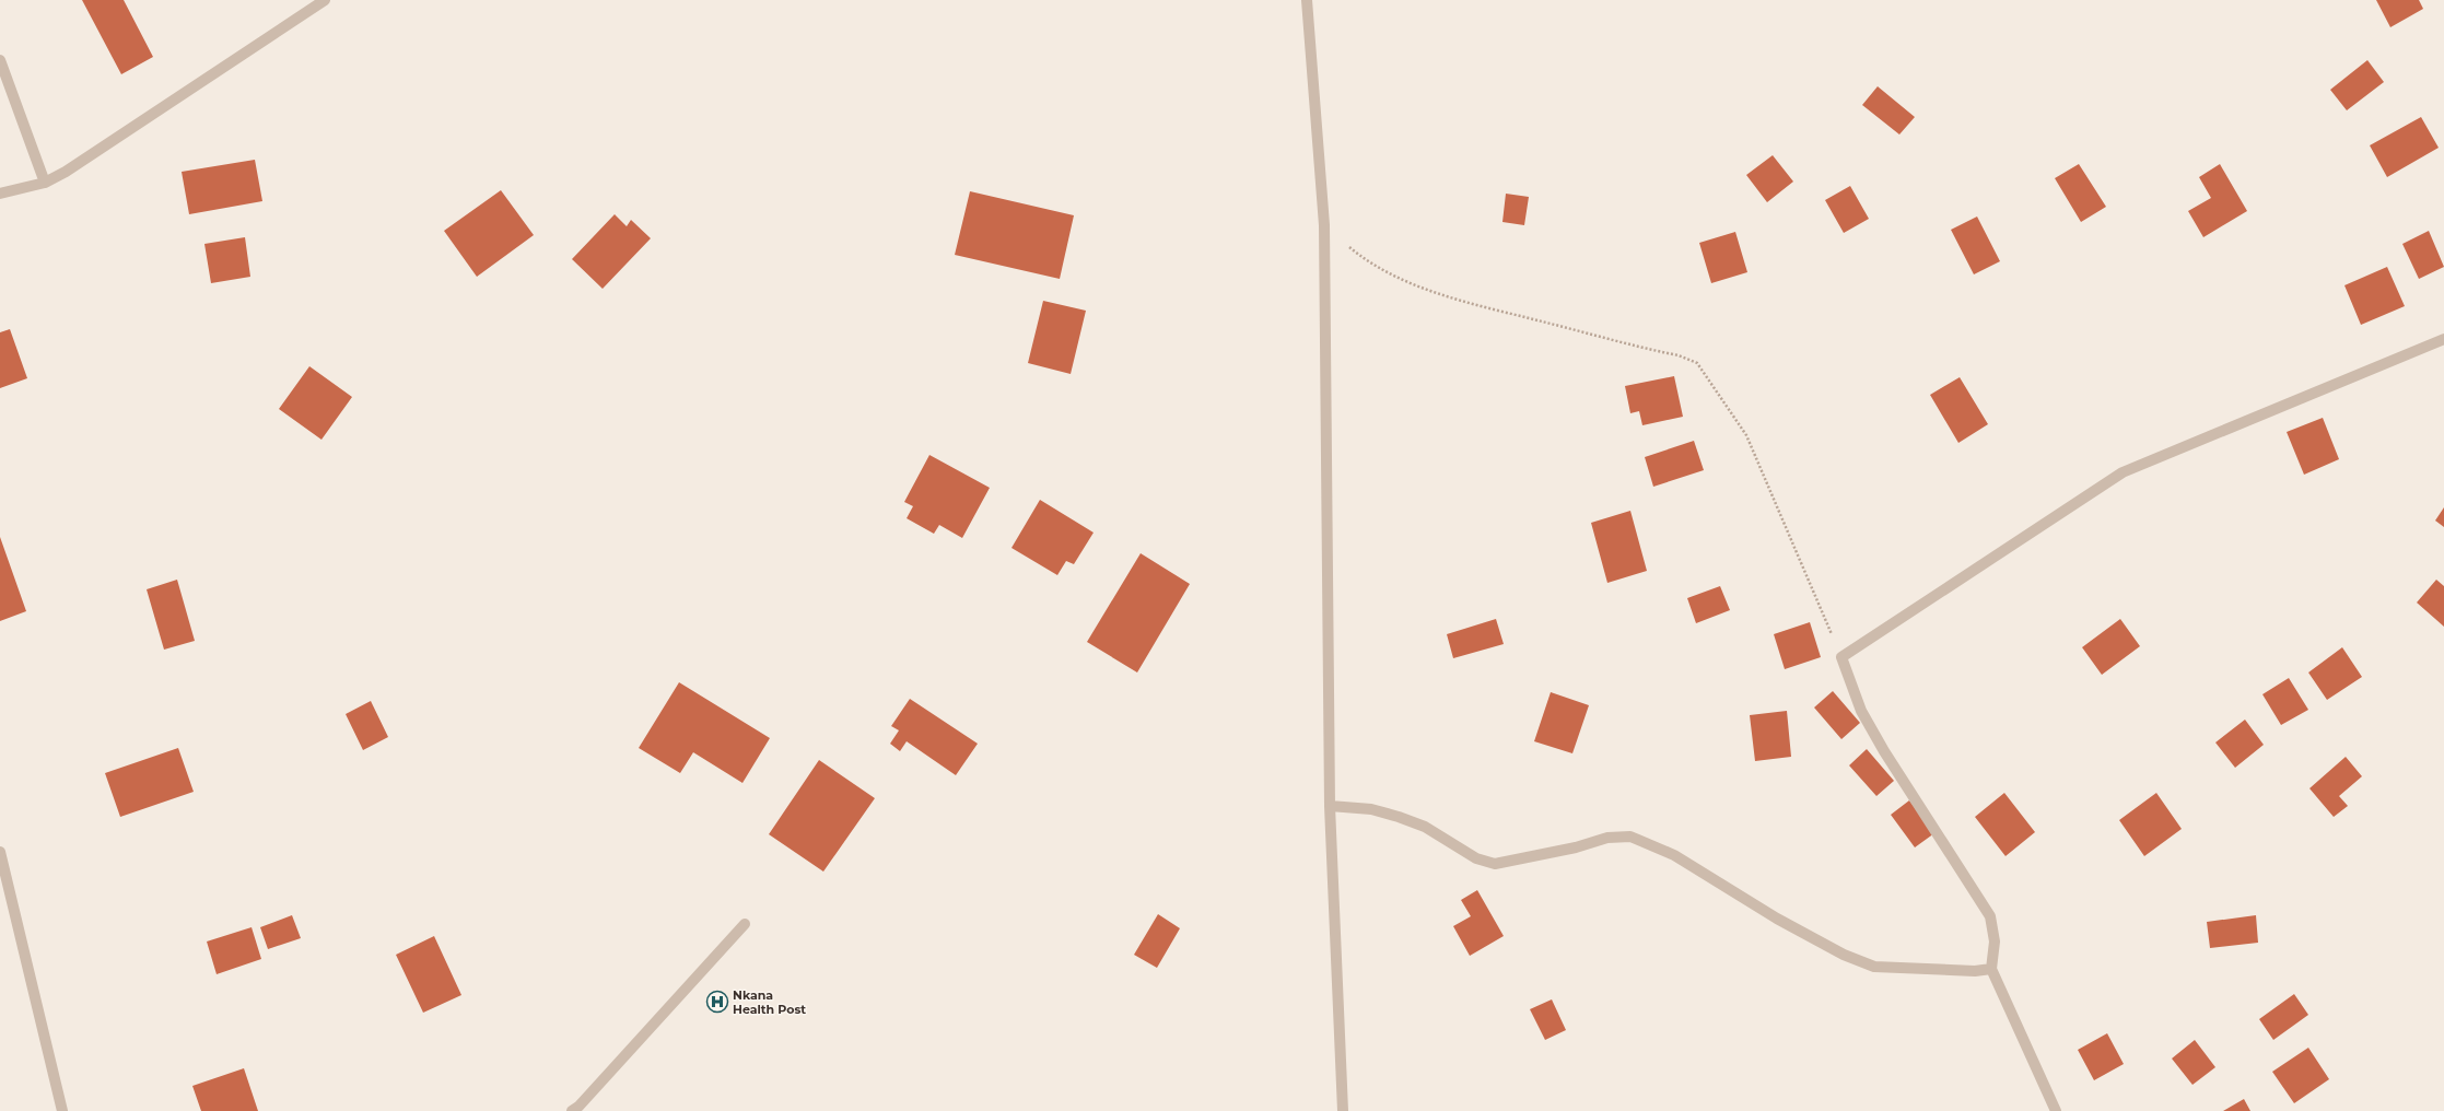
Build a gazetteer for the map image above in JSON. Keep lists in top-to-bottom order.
{
  "places": {
    "hospital": ["Nkana Health Post"]
  }
}
